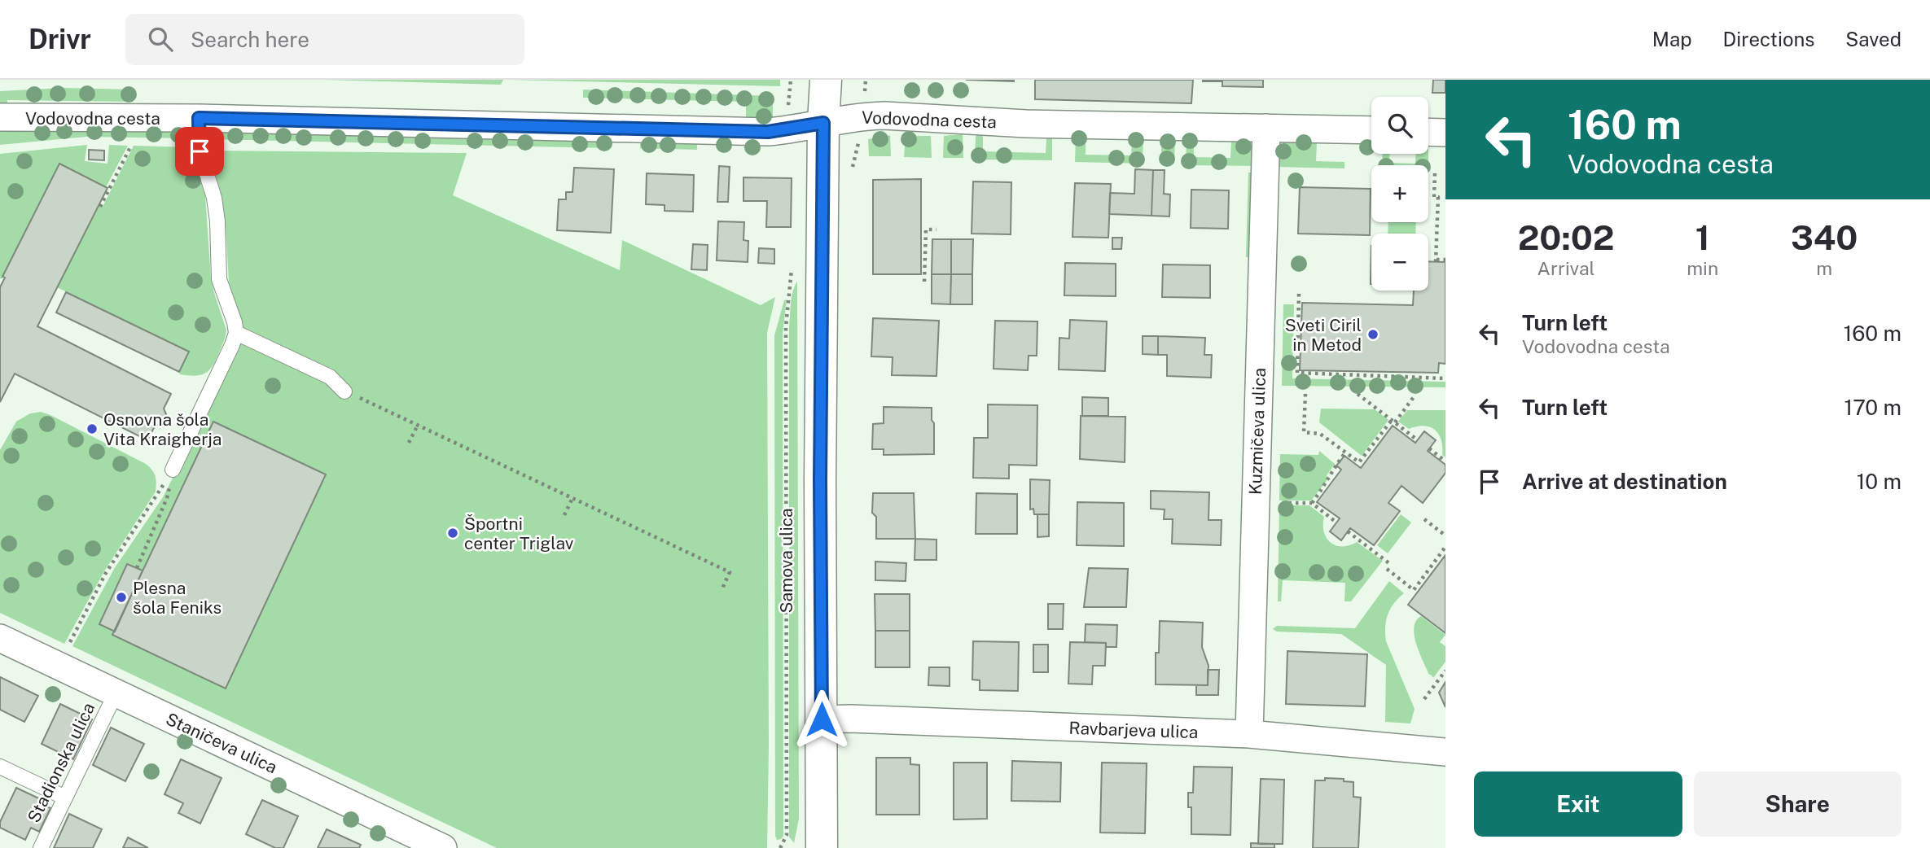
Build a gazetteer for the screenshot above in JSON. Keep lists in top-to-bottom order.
{
  "streets": {
    "main road": ["Samova ulica"],
    "street": [
      "Vodovodna cesta",
      "Kuzmičeva ulica",
      "Ravbarjeva ulica",
      "Staničeva ulica"
    ],
    "lane": ["Stadionska ulica"]
  },
  "crossings": [
    ["Vodovodna cesta", "Kuzmičeva ulica"],
    ["Vodovodna cesta", "Samova ulica"],
    ["Kuzmičeva ulica", "Ravbarjeva ulica"],
    ["Samova ulica", "Ravbarjeva ulica"],
    ["Staničeva ulica", "Stadionska ulica"]
  ],
  "places": [
    "Sveti Ciril in Metod",
    "Osnovna šola Vita Kraigherja",
    "Športni center Triglav",
    "Plesna šola Feniks"
  ],
  "page": {
    "header": "Drivr",
    "search": "Search here",
    "nav": ["Map", "Directions", "Saved"],
    "turn": ["160 m", "Vodovodna cesta"],
    "map_buttons": ["+", "−"],
    "eta": [
      "20:02",
      "Arrival",
      "1",
      "min",
      "340",
      "m"
    ],
    "list": [
      {
        "name": "Turn left",
        "note": "Vodovodna cesta",
        "value": "160 m"
      },
      {
        "name": "Turn left",
        "value": "170 m"
      },
      {
        "name": "Arrive at destination",
        "value": "10 m"
      }
    ],
    "buttons": ["Exit", "Share"]
  }
}
